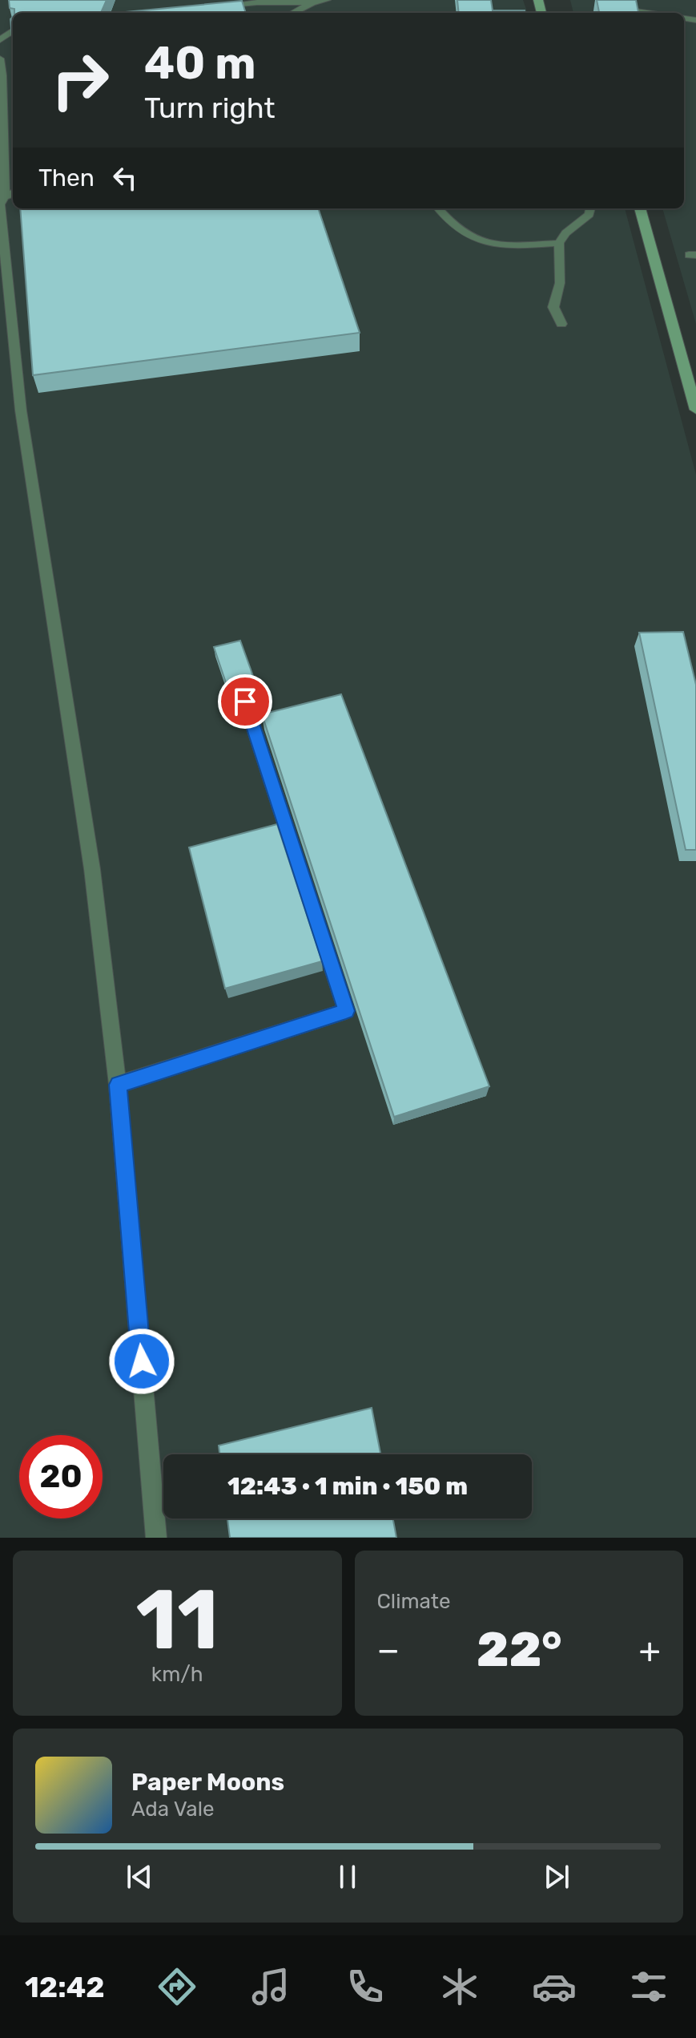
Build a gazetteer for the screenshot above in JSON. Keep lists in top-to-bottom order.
{
  "page": {
    "turn": ["40 m", "Turn right"],
    "then": "Then",
    "limit": "20",
    "trip": "12:43 · 1 min · 150 m",
    "tile": [
      ["11", "km/h"],
      "Climate"
    ],
    "heat": ["−", "22°", "+"],
    "song": ["Paper Moons", "Ada Vale"],
    "tabs": "12:42"
  }
}
